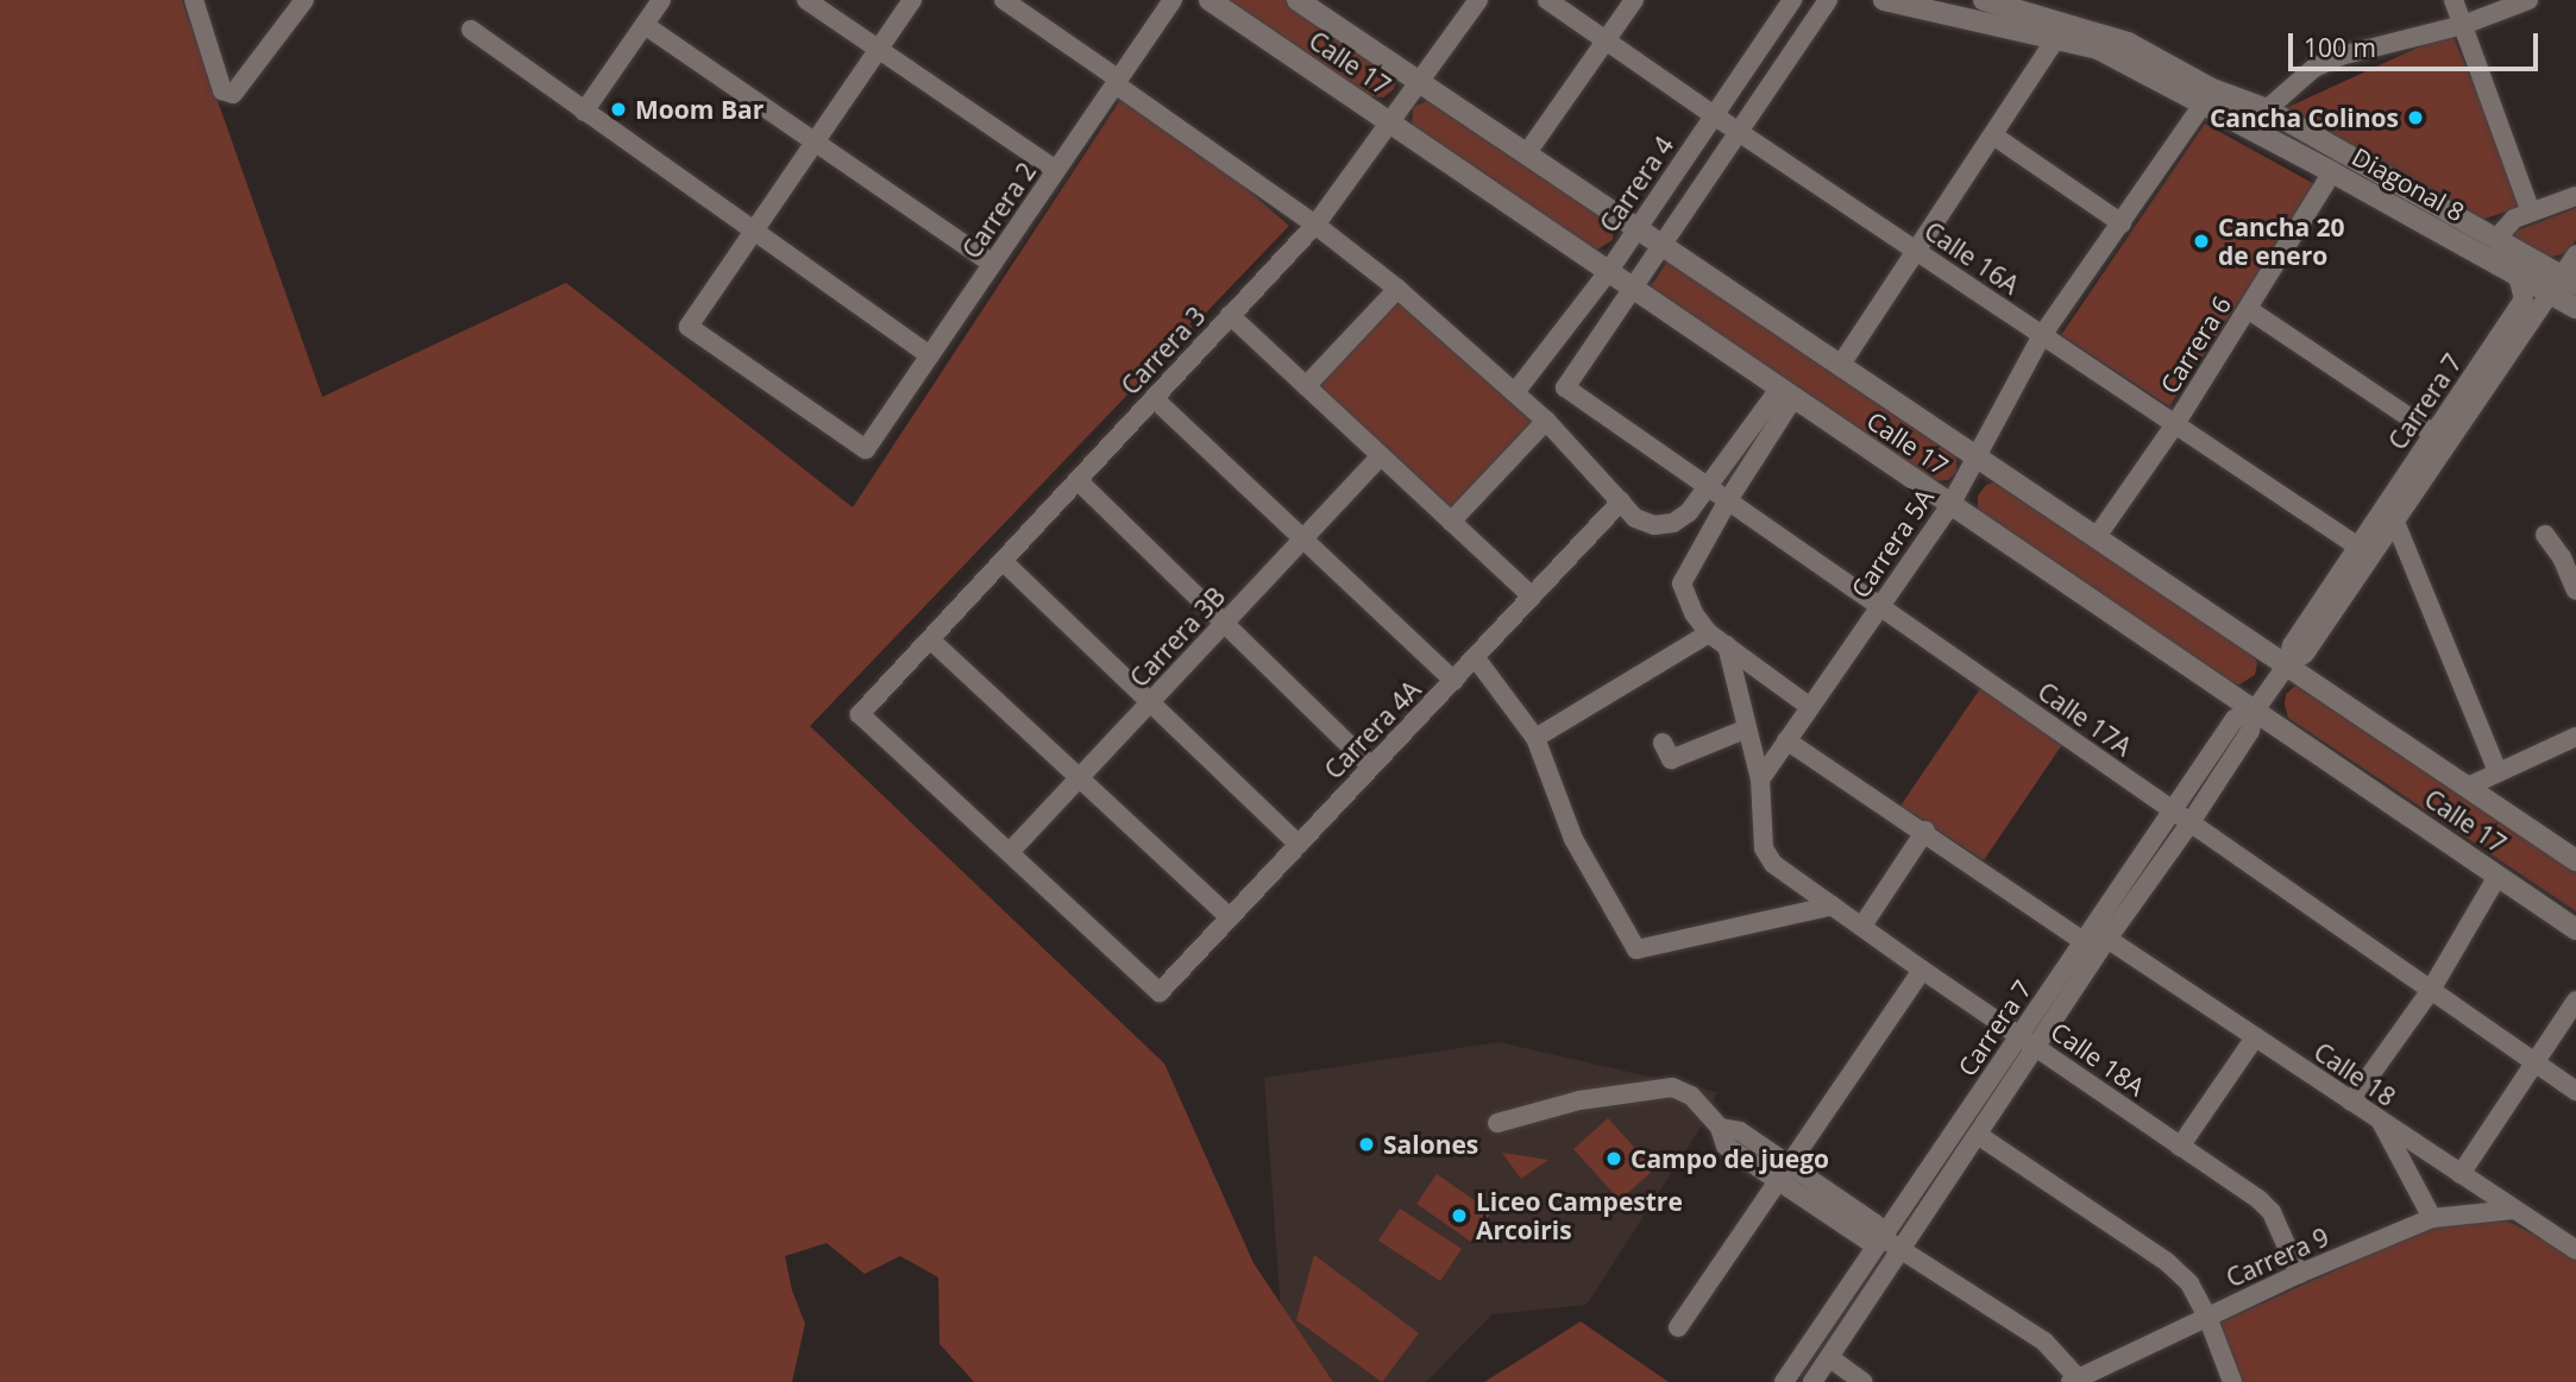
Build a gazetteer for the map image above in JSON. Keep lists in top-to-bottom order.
{
  "streets": {
    "street": [
      "Calle 17",
      "Carrera 4",
      "Diagonal 8",
      "Carrera 2",
      "Calle 16A",
      "Carrera 6",
      "Carrera 3",
      "Carrera 7",
      "Carrera 5A",
      "Carrera 3B",
      "Calle 17A",
      "Carrera 4A",
      "Calle 18A",
      "Calle 18",
      "Carrera 9"
    ]
  },
  "crossings": [
    ["Calle 17", "Carrera 4"],
    ["Calle 17", "Carrera 6"],
    ["Calle 17", "Carrera 3"],
    ["Calle 17", "Carrera 7"],
    ["Calle 17", "Carrera 5A"],
    ["Calle 17", "Calle 17A"],
    ["Carrera 4", "Calle 16A"],
    ["Diagonal 8", "Carrera 6"],
    ["Diagonal 8", "Carrera 7"],
    ["Diagonal 8", "Carrera 5A"],
    ["Calle 16A", "Carrera 6"],
    ["Calle 16A", "Carrera 7"],
    ["Calle 16A", "Carrera 5A"],
    ["Carrera 3", "Carrera 3B"],
    ["Carrera 3", "Carrera 4A"],
    ["Carrera 7", "Calle 17A"],
    ["Carrera 7", "Calle 18A"],
    ["Carrera 7", "Calle 18"],
    ["Carrera 5A", "Calle 17A"],
    ["Carrera 5A", "Calle 18A"],
    ["Carrera 3B", "Carrera 4A"],
    ["Calle 18A", "Carrera 9"],
    ["Calle 18", "Carrera 9"]
  ],
  "places": [
    "Moom Bar",
    "Cancha Colinos",
    "Cancha 20 de enero",
    "Salones",
    "Campo de juego",
    "Liceo Campestre Arcoiris"
  ],
  "scale_bar": "100 m"
}
